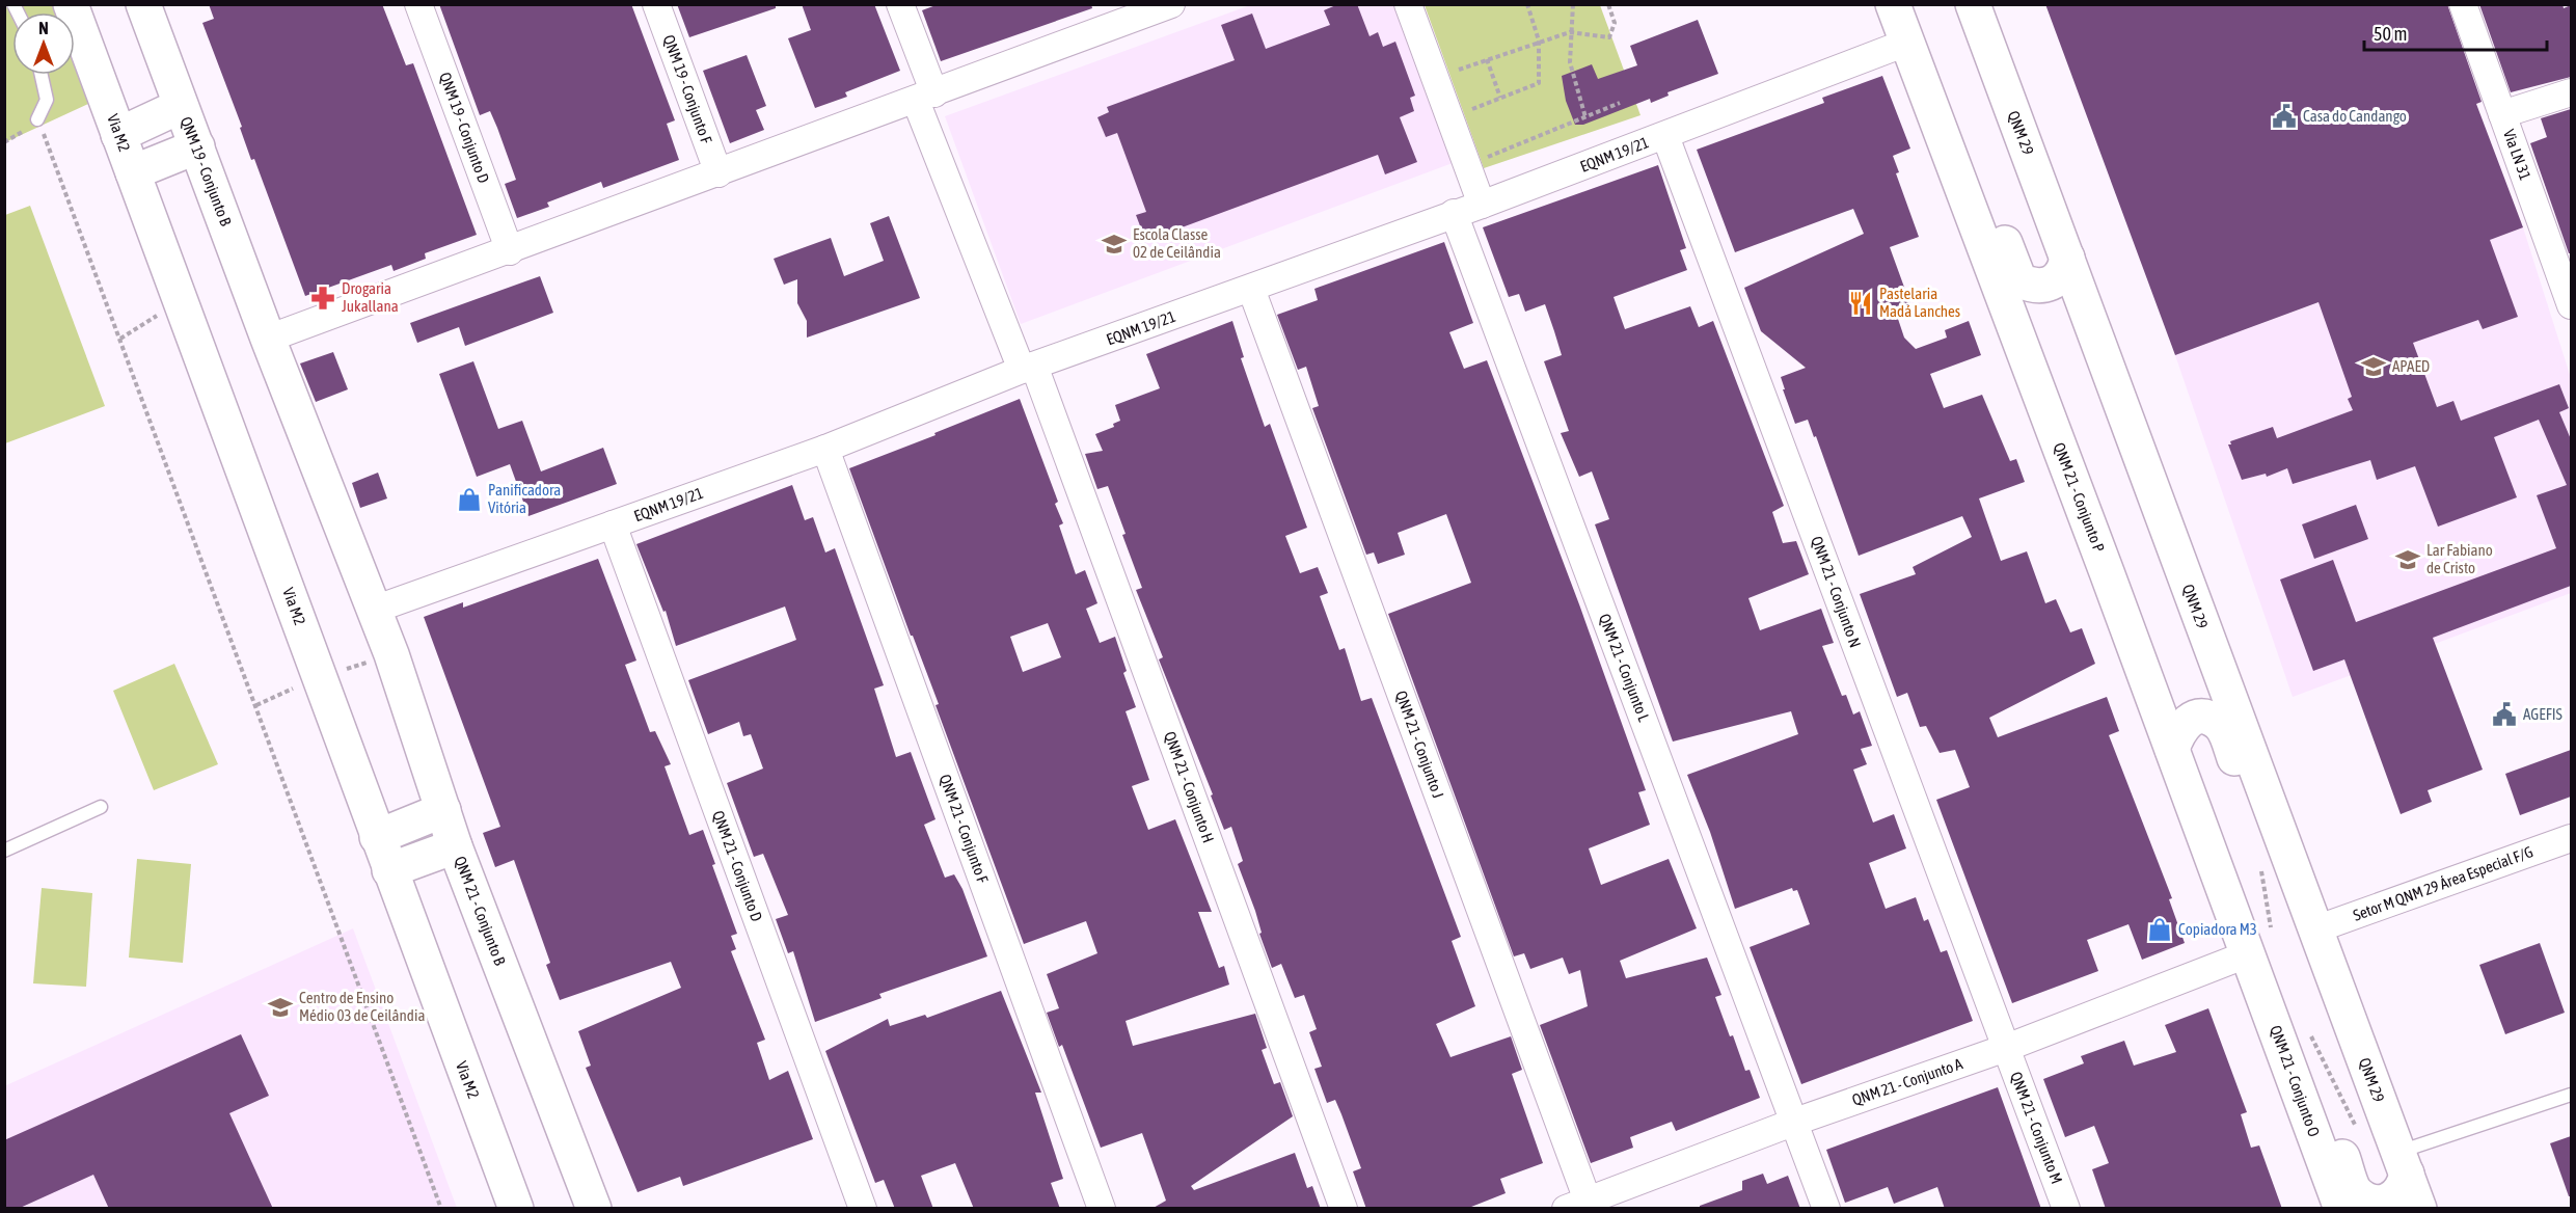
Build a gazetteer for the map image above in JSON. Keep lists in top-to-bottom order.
{
  "streets": {
    "main road": [
      "Via M2",
      "QNM 29",
      "QNM 19 - Conjunto B",
      "QNM 21 - Conjunto P",
      "QNM 21 - Conjunto B",
      "QNM 21 - Conjunto O"
    ],
    "street": [
      "QNM 19 - Conjunto F",
      "QNM 19 - Conjunto D",
      "EQNM 19/21",
      "Via LN 31",
      "QNM 21 - Conjunto N",
      "QNM 21 - Conjunto L",
      "QNM 21 - Conjunto J",
      "QNM 21 - Conjunto H",
      "QNM 21 - Conjunto F",
      "QNM 21 - Conjunto D",
      "Setor M QNM 29 Área Especial F/G",
      "QNM 21 - Conjunto A",
      "QNM 21 - Conjunto M"
    ]
  },
  "crossings": [
    ["QNM 29", "Setor M QNM 29 Área Especial F/G"],
    ["EQNM 19/21", "QNM 21 - Conjunto P"],
    ["EQNM 19/21", "QNM 21 - Conjunto N"],
    ["EQNM 19/21", "QNM 21 - Conjunto L"],
    ["EQNM 19/21", "QNM 21 - Conjunto J"],
    ["EQNM 19/21", "QNM 21 - Conjunto H"],
    ["EQNM 19/21", "QNM 21 - Conjunto F"],
    ["EQNM 19/21", "QNM 21 - Conjunto D"],
    ["EQNM 19/21", "QNM 21 - Conjunto B"],
    ["QNM 21 - Conjunto P", "QNM 21 - Conjunto O"],
    ["QNM 21 - Conjunto P", "QNM 21 - Conjunto A"],
    ["QNM 21 - Conjunto N", "QNM 21 - Conjunto A"],
    ["QNM 21 - Conjunto N", "QNM 21 - Conjunto M"],
    ["QNM 21 - Conjunto L", "QNM 21 - Conjunto A"],
    ["QNM 21 - Conjunto J", "QNM 21 - Conjunto A"],
    ["QNM 21 - Conjunto O", "QNM 21 - Conjunto A"],
    ["QNM 21 - Conjunto A", "QNM 21 - Conjunto M"]
  ],
  "places": {
    "public building": ["Casa do Candango", "AGEFIS"],
    "school or university": [
      "Escola Classe 02 de Ceilândia",
      "APAED",
      "Lar Fabiano de Cristo",
      "Centro de Ensino Médio 03 de Ceilândia"
    ],
    "pharmacy": ["Drogaria Jukallana"],
    "restaurant": ["Pastelaria Madá Lanches"],
    "shop": ["Panificadora Vitória", "Copiadora M3"]
  },
  "scale_bar": "50 m",
  "north": "top"
}
